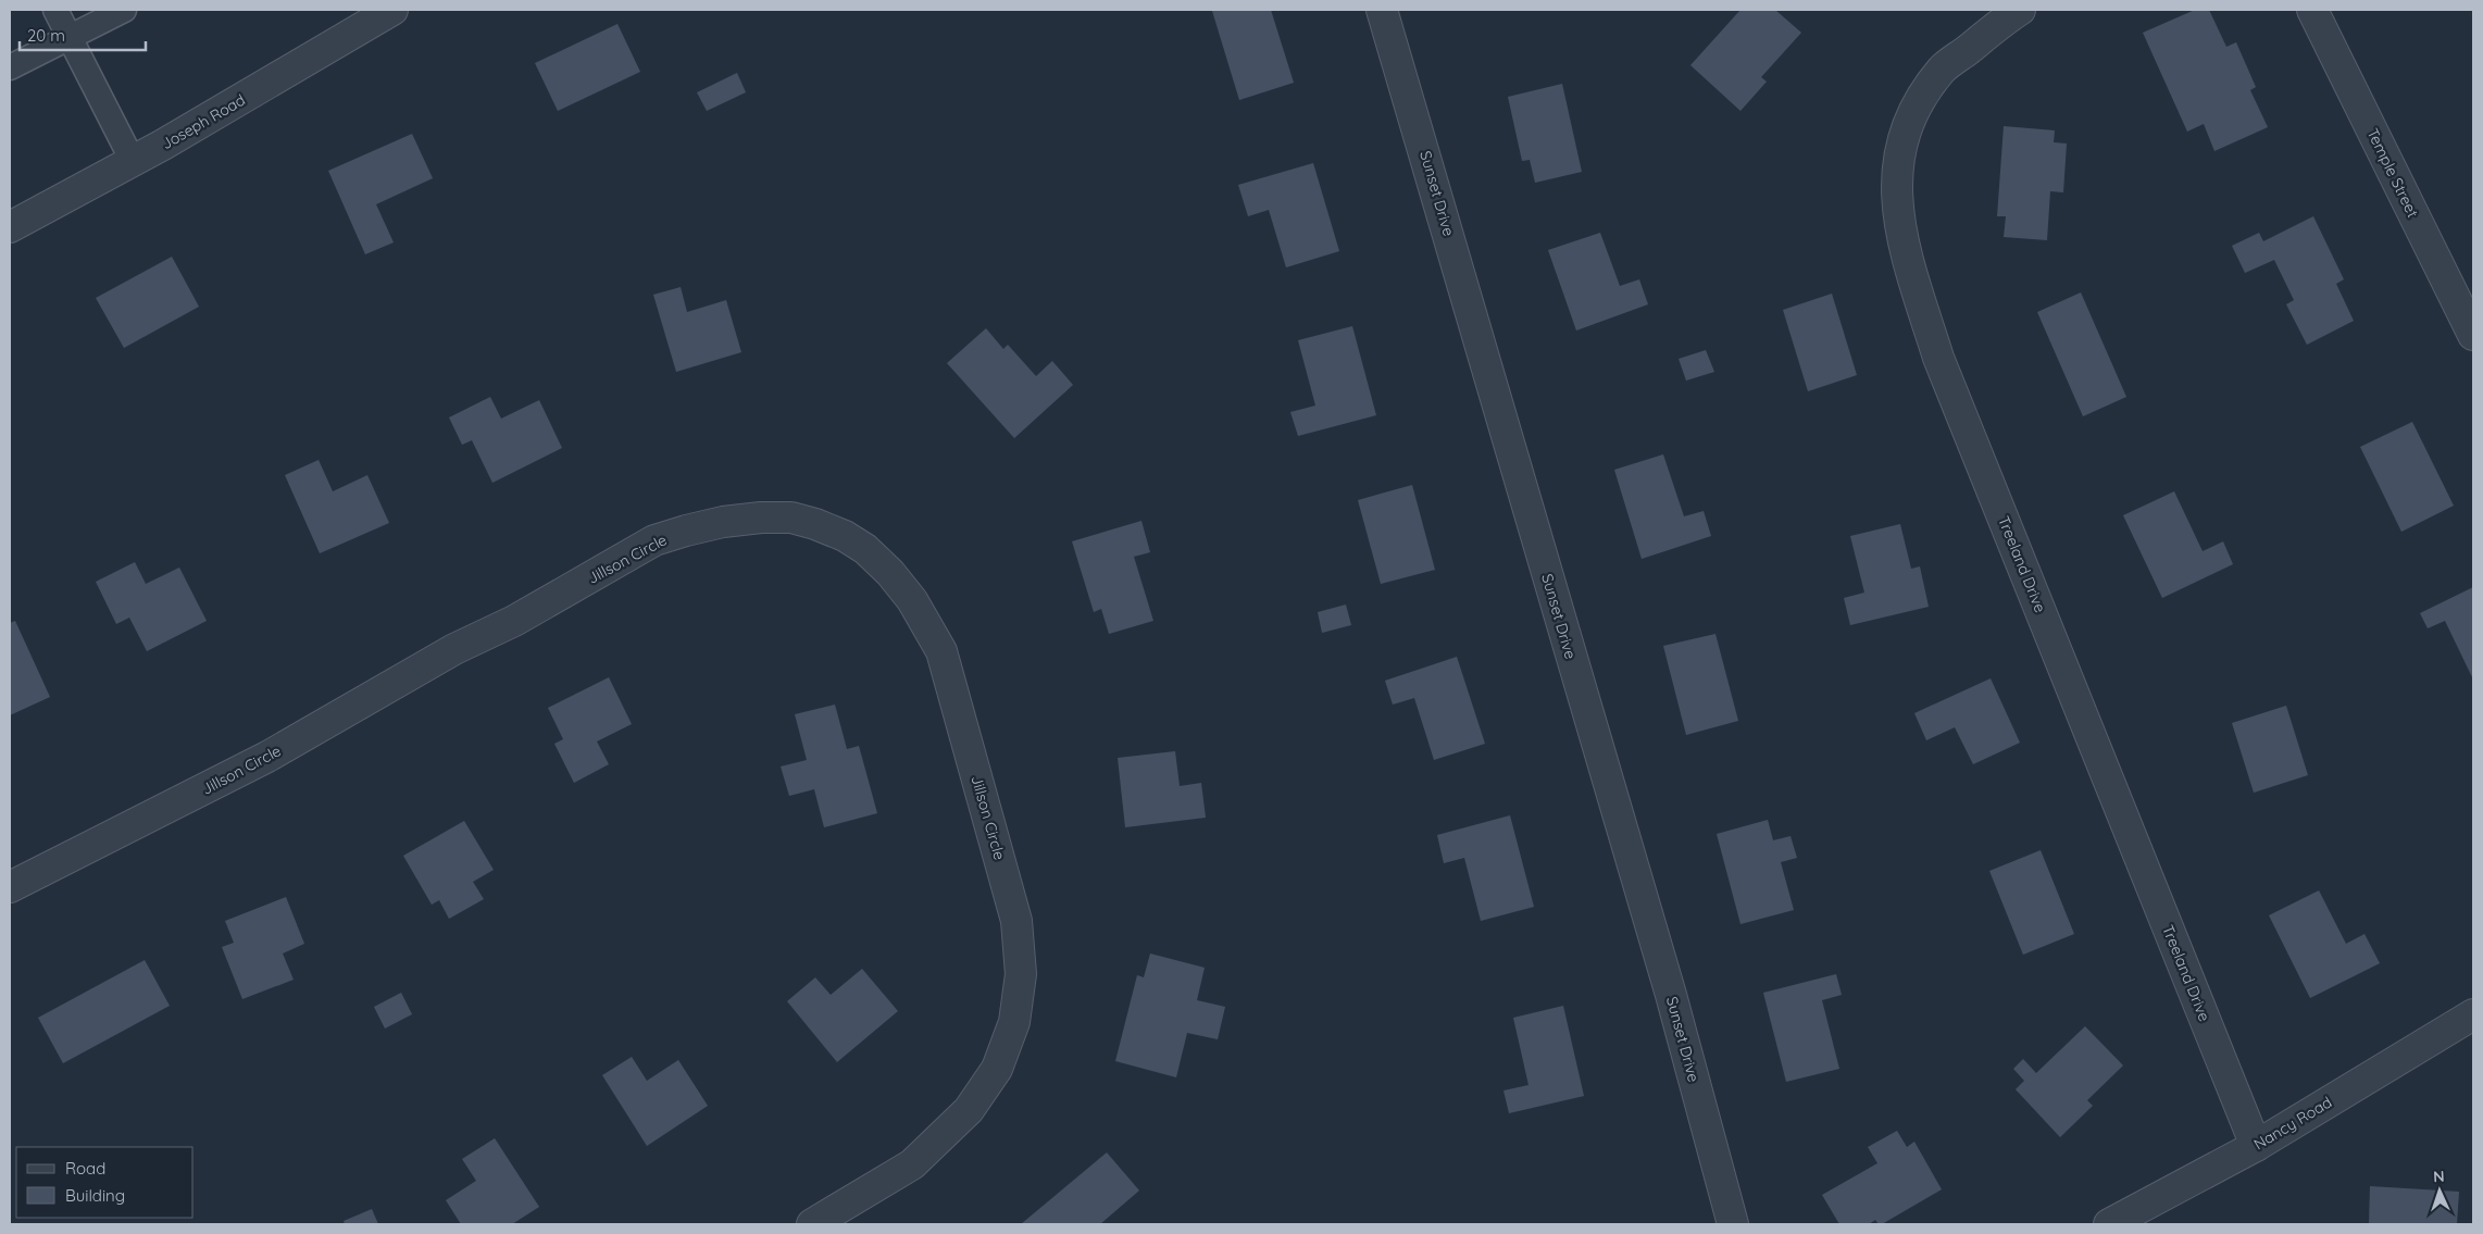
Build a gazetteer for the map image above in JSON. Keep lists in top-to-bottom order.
{
  "streets": {
    "street": [
      "Joseph Road",
      "Temple Street",
      "Sunset Drive",
      "Jillson Circle",
      "Treeland Drive",
      "Nancy Road"
    ]
  },
  "crossings": [
    ["Treeland Drive", "Nancy Road"]
  ],
  "legend": ["Road", "Building"],
  "scale_bar": "20 m",
  "north": "top"
}
